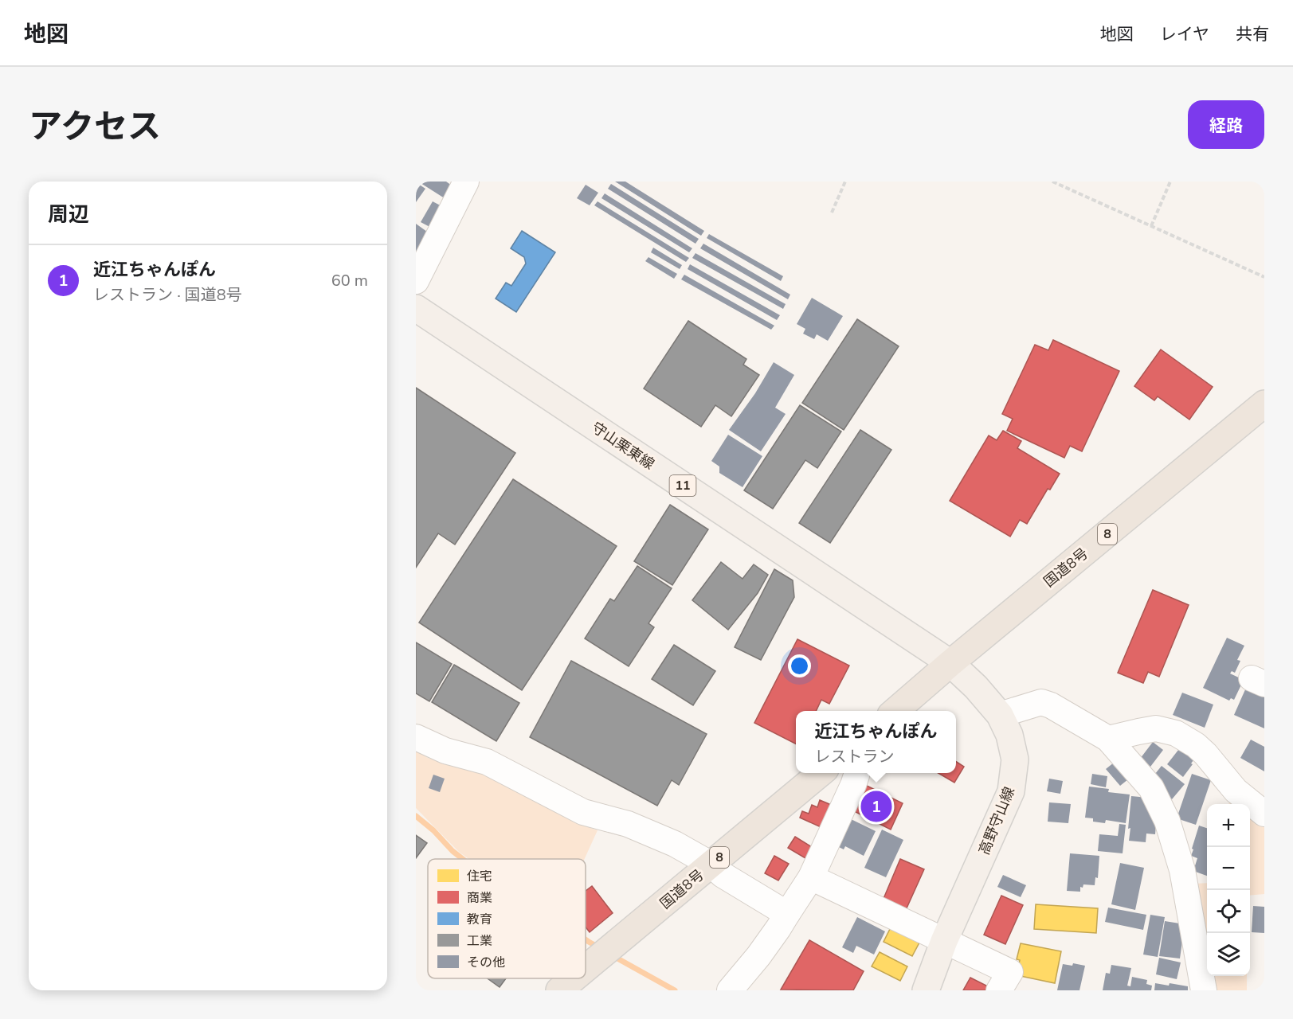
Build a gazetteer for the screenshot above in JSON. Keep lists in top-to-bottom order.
{
  "streets": {
    "highway": ["8", "国道8号"],
    "main road": ["守山栗東線", "11", "高野守山線"]
  },
  "crossings": [
    ["守山栗東線", "国道8号"],
    ["守山栗東線", "高野守山線"],
    ["国道8号", "高野守山線"]
  ],
  "legend": [
    "住宅",
    "商業",
    "教育",
    "工業",
    "その他"
  ],
  "page": {
    "header": "地図",
    "nav": ["地図", "レイヤ", "共有"],
    "title": "アクセス",
    "buttons": "経路",
    "heading": "周辺",
    "list": [
      {
        "mark": "1",
        "name": "近江ちゃんぽん",
        "note": "レストラン · 国道8号",
        "value": "60 m"
      }
    ],
    "popup": ["近江ちゃんぽん", "レストラン"],
    "pins": "1",
    "map_buttons": ["+", "−"]
  }
}
